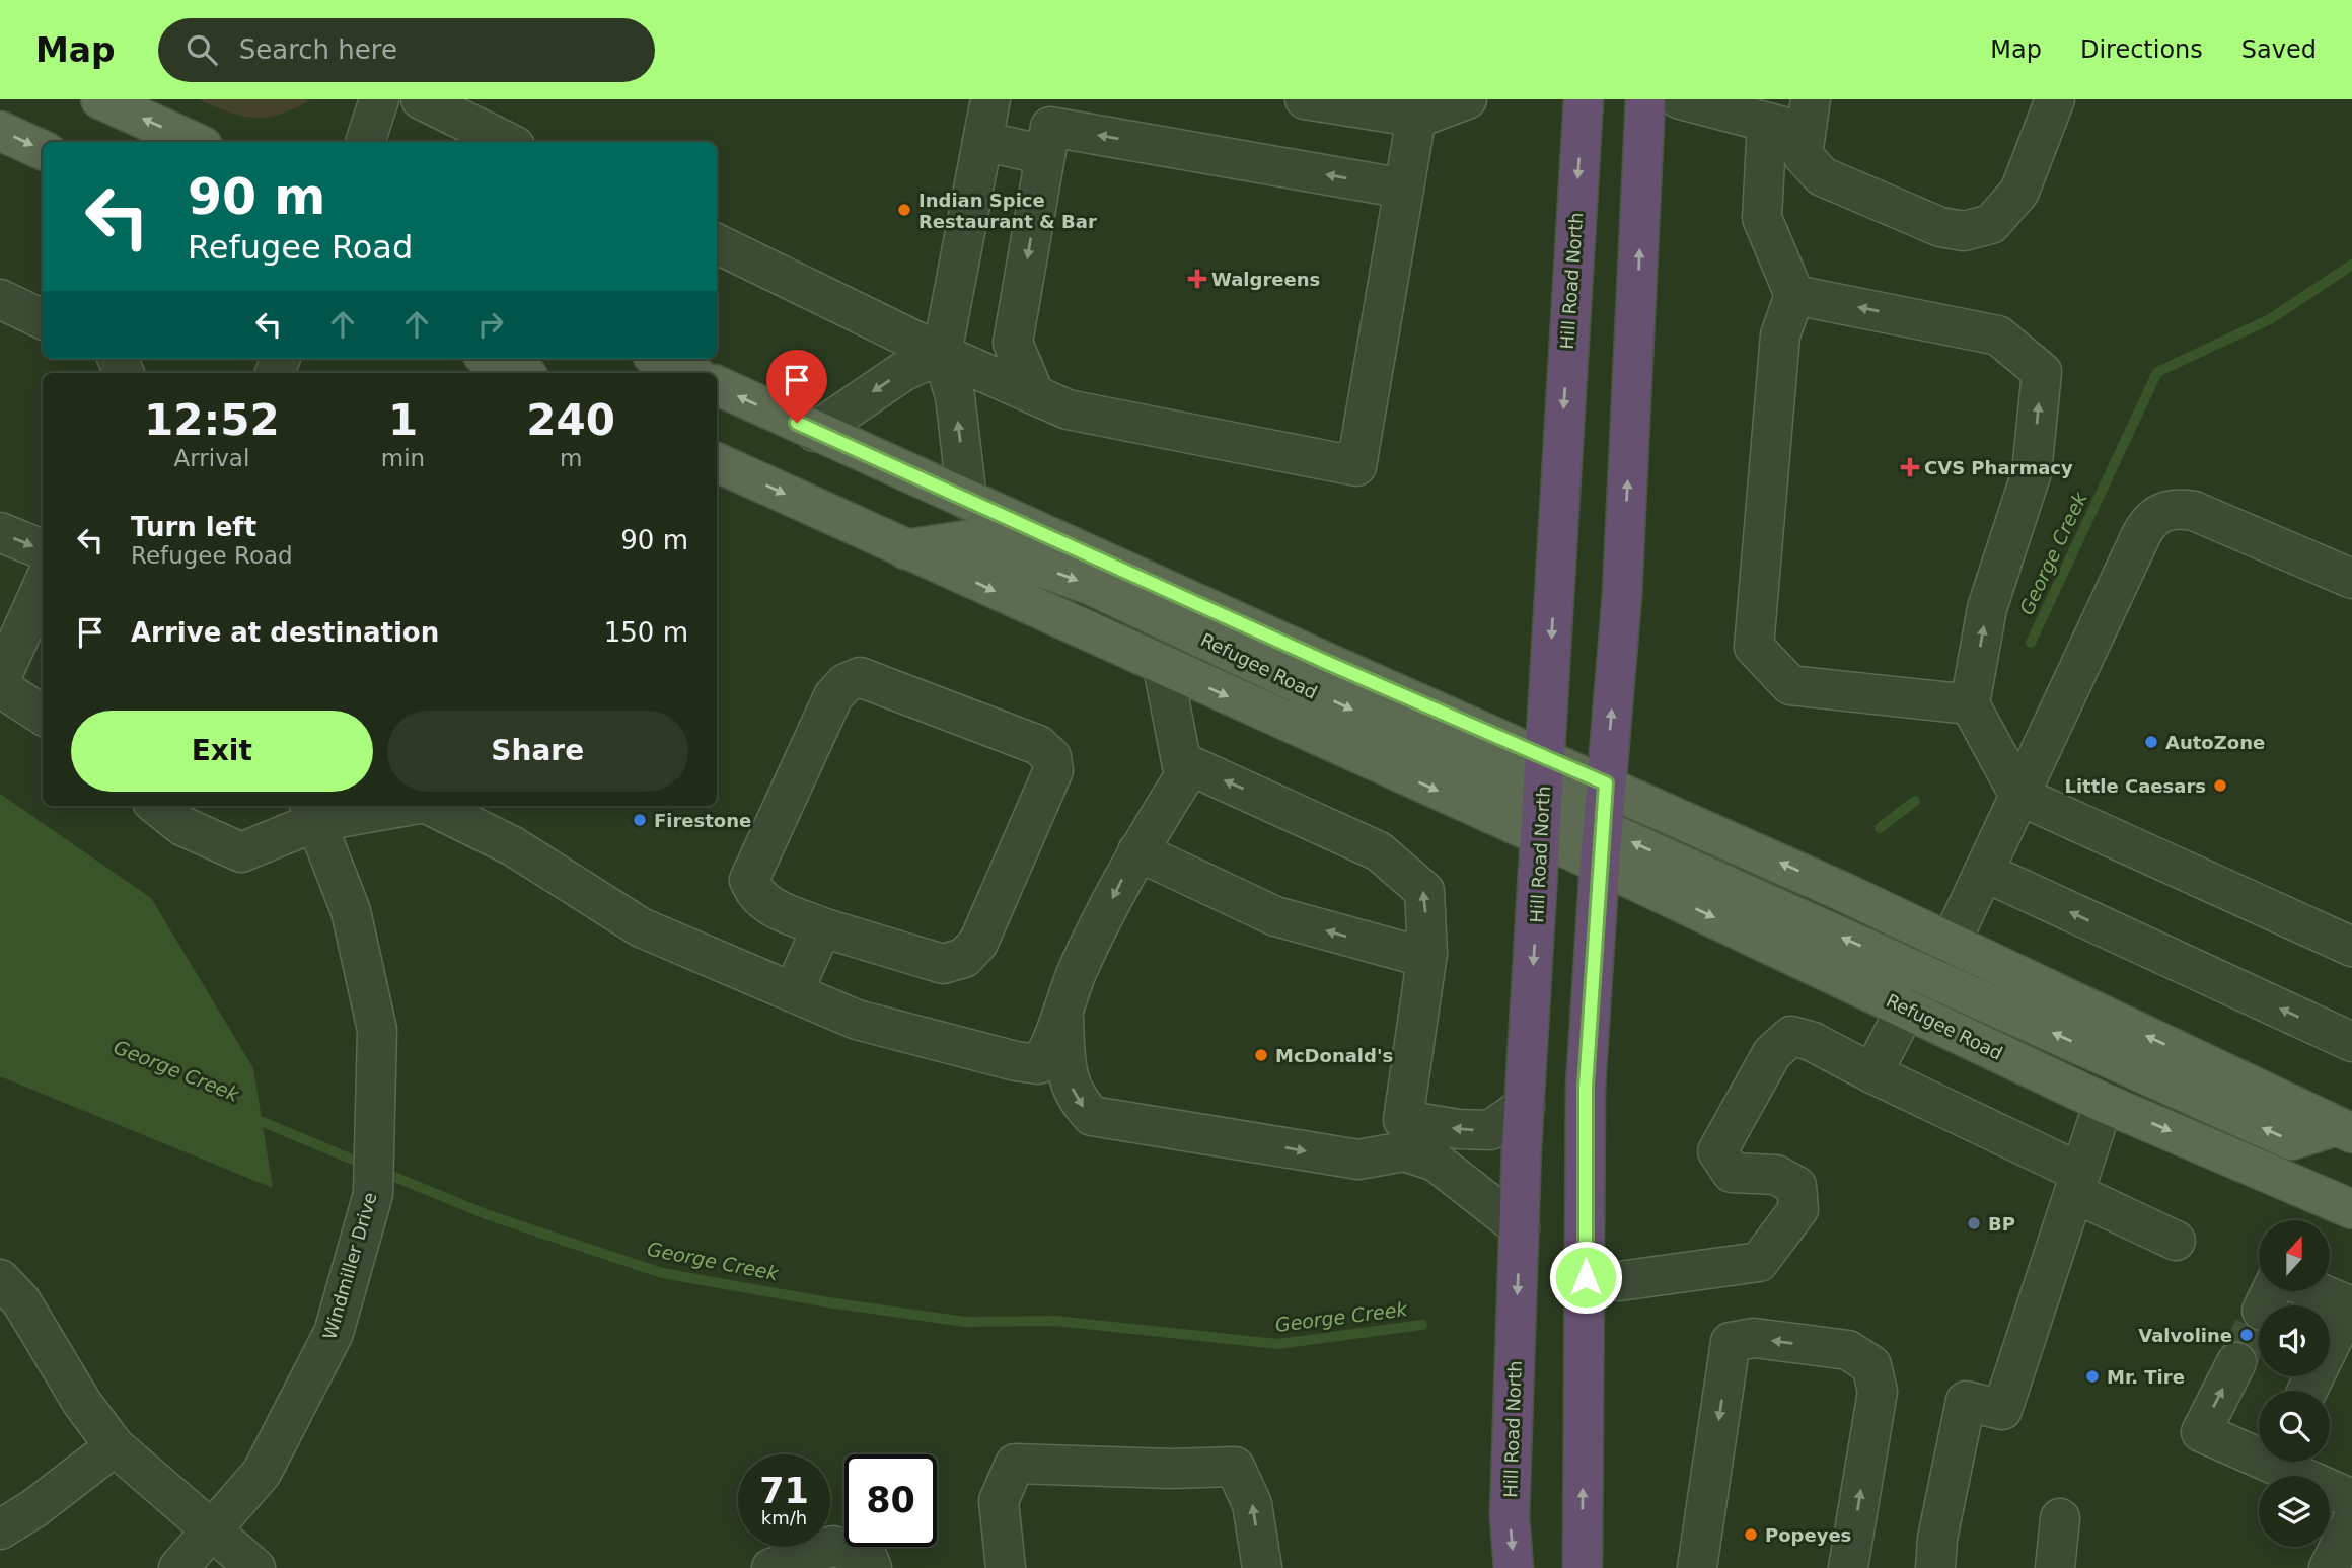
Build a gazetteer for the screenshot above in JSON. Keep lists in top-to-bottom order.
{
  "streets": {
    "highway": ["Hill Road North"],
    "main road": ["Refugee Road"],
    "street": ["Windmiller Drive"]
  },
  "crossings": [
    ["Hill Road North", "Refugee Road"]
  ],
  "water": ["George Creek"],
  "places": {
    "other": [
      "Indian Spice Restaurant & Bar",
      "AutoZone",
      "Little Caesars",
      "Firestone",
      "McDonald's",
      "BP",
      "Valvoline",
      "Mr. Tire",
      "Popeyes"
    ],
    "health": ["Walgreens", "CVS Pharmacy"]
  },
  "north": "top",
  "page": {
    "header": "Map",
    "search": "Search here",
    "nav": ["Map", "Directions", "Saved"],
    "turn": ["90 m", "Refugee Road"],
    "eta": [
      "12:52",
      "Arrival",
      "1",
      "min",
      "240",
      "m"
    ],
    "list": [
      {
        "name": "Turn left",
        "note": "Refugee Road",
        "value": "90 m"
      },
      {
        "name": "Arrive at destination",
        "value": "150 m"
      }
    ],
    "buttons": ["Exit", "Share"],
    "speed": "71 km/h",
    "limit": "80"
  }
}
